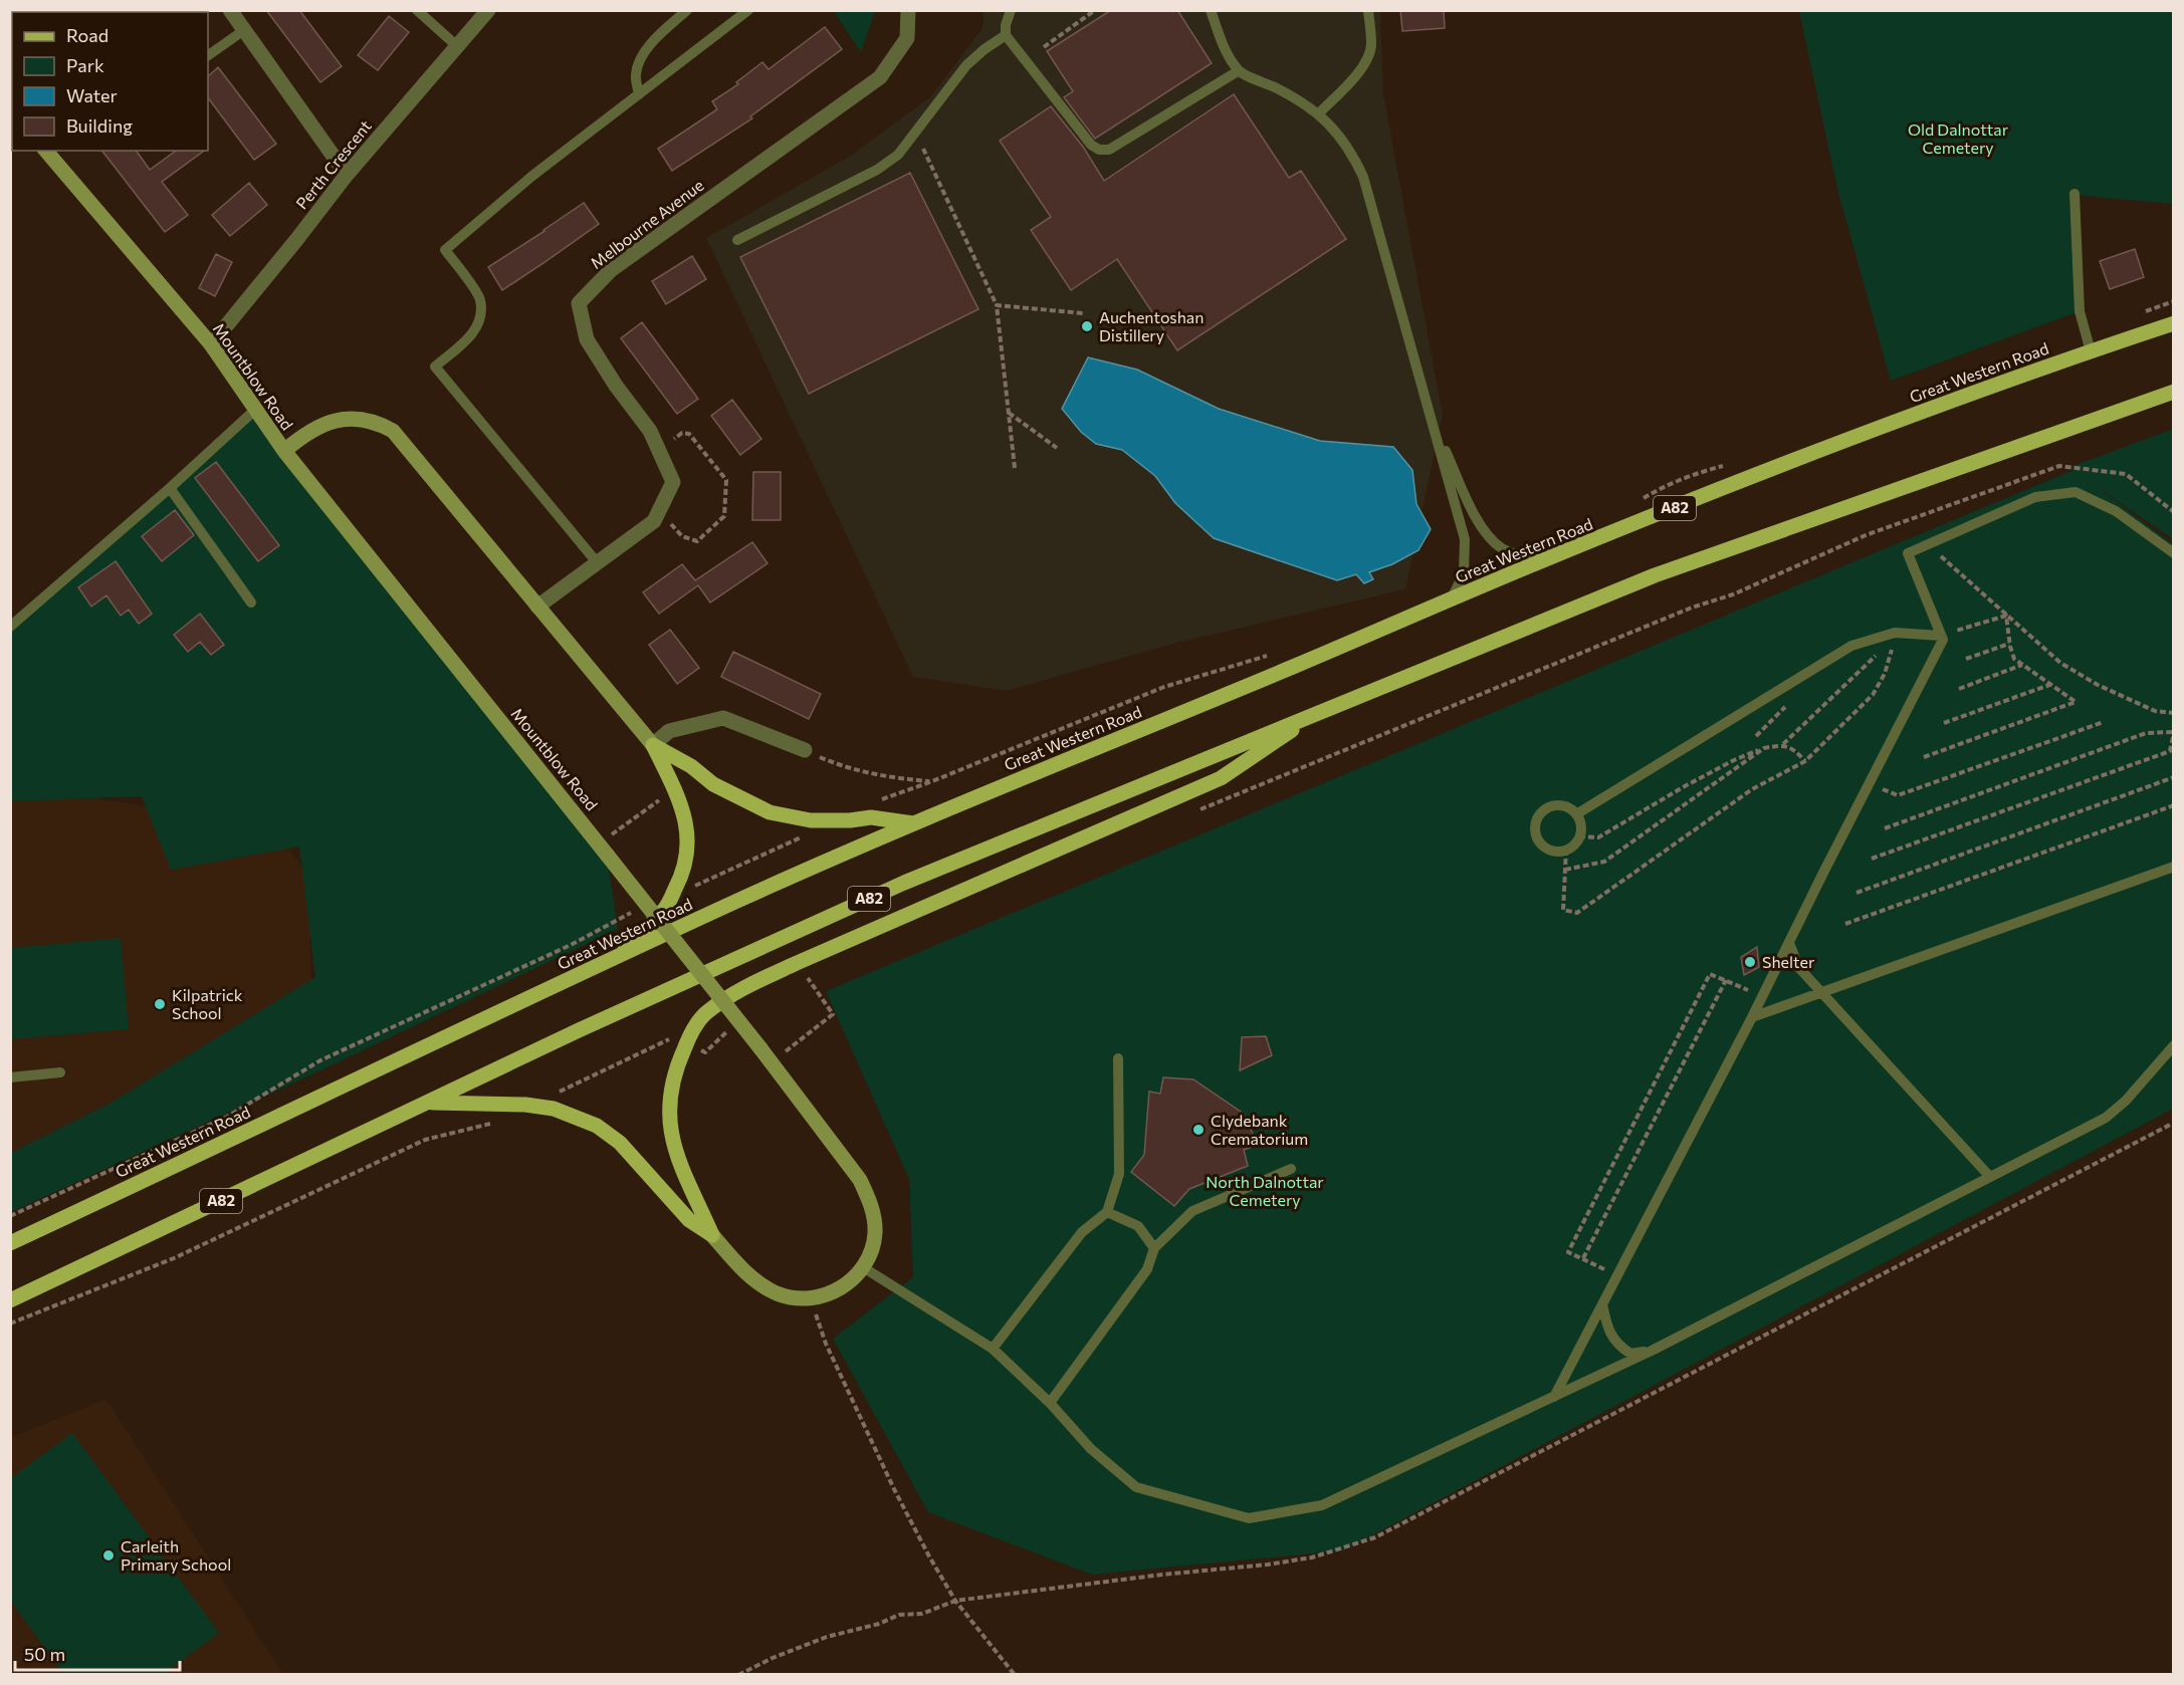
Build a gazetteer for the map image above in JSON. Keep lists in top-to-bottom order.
{
  "streets": {
    "main road": ["Great Western Road", "A82"],
    "street": ["Perth Crescent", "Melbourne Avenue", "Mountblow Road"]
  },
  "crossings": [
    ["Perth Crescent", "Mountblow Road"],
    ["Great Western Road", "A82"]
  ],
  "parks": ["Old Dalnottar Cemetery", "North Dalnottar Cemetery"],
  "places": [
    "Auchentoshan Distillery",
    "Shelter",
    "Kilpatrick School",
    "Clydebank Crematorium",
    "Carleith Primary School"
  ],
  "legend": [
    "Road",
    "Park",
    "Water",
    "Building"
  ],
  "scale_bar": "50 m"
}
